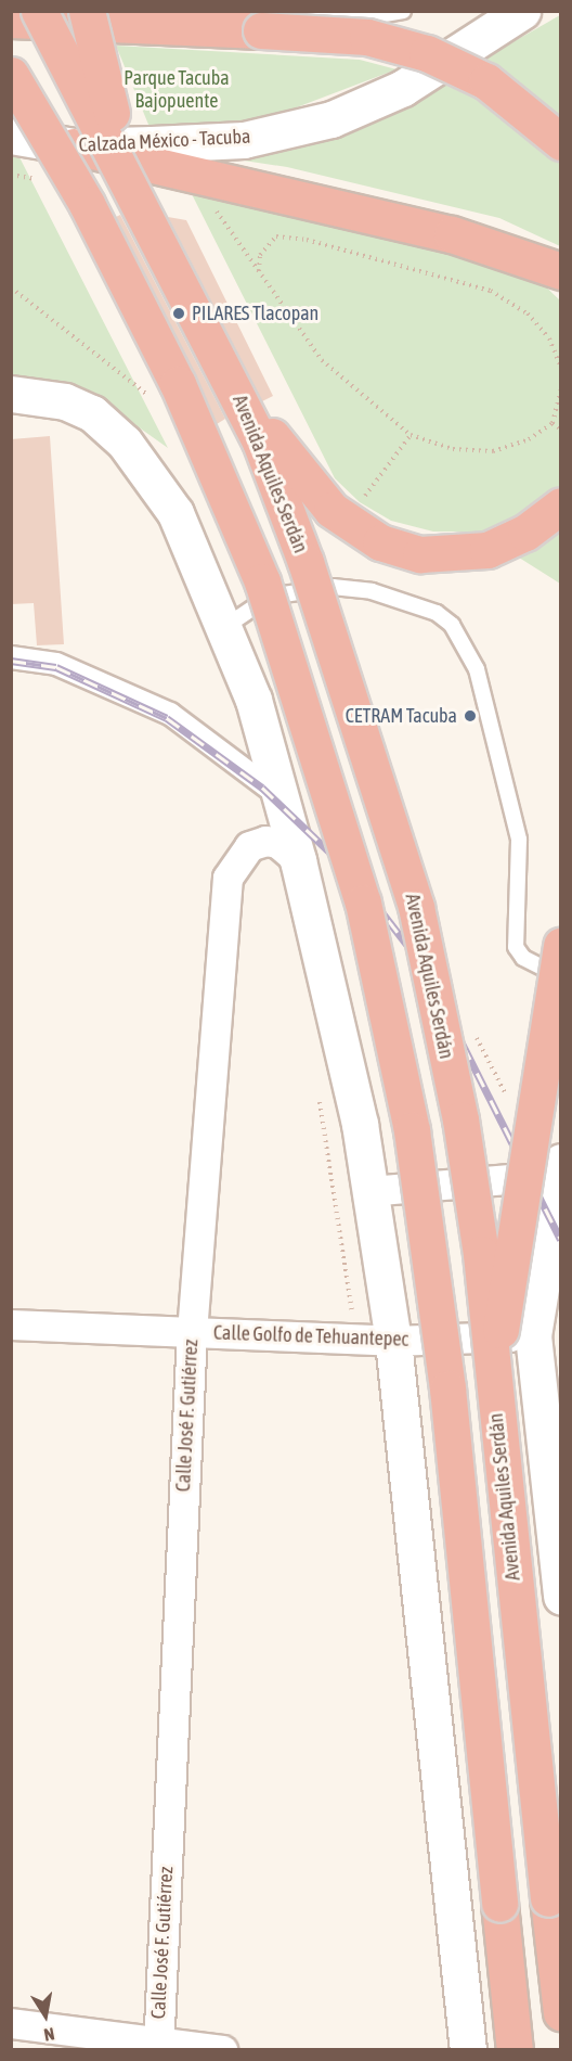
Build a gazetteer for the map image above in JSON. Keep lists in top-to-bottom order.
{
  "streets": {
    "highway": ["Avenida Aquiles Serdán"],
    "street": ["Calzada México - Tacuba", "Calle Golfo de Tehuantepec", "Calle José F. Gutiérrez"]
  },
  "crossings": [
    ["Calle Golfo de Tehuantepec", "Calle José F. Gutiérrez"]
  ],
  "parks": ["Parque Tacuba Bajopuente"],
  "places": ["PILARES Tlacopan", "CETRAM Tacuba"],
  "north": "bottom"
}
